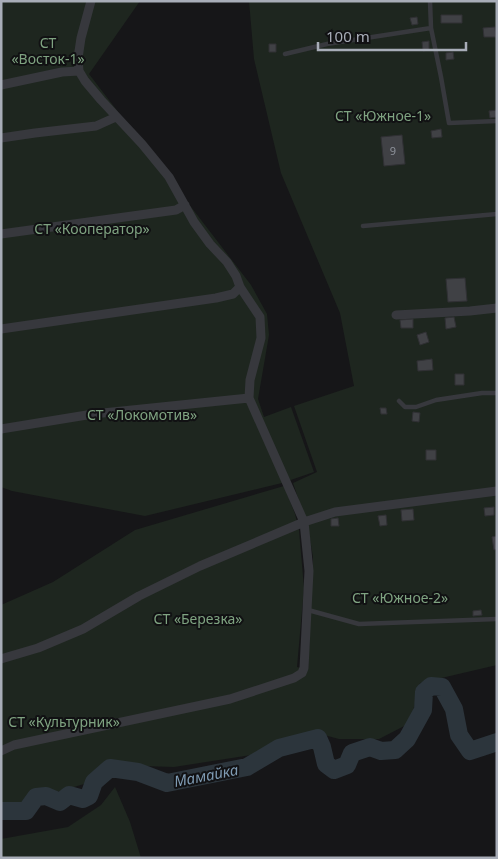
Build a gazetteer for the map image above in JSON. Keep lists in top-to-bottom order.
{
  "water": ["Мамайка"],
  "parks": [
    "СТ «Восток-1»",
    "СТ «Южное-1»",
    "СТ «Кооператор»",
    "СТ «Локомотив»",
    "СТ «Южное-2»",
    "СТ «Березка»",
    "СТ «Культурник»"
  ],
  "house_numbers": ["9"],
  "scale_bar": "100 m"
}
